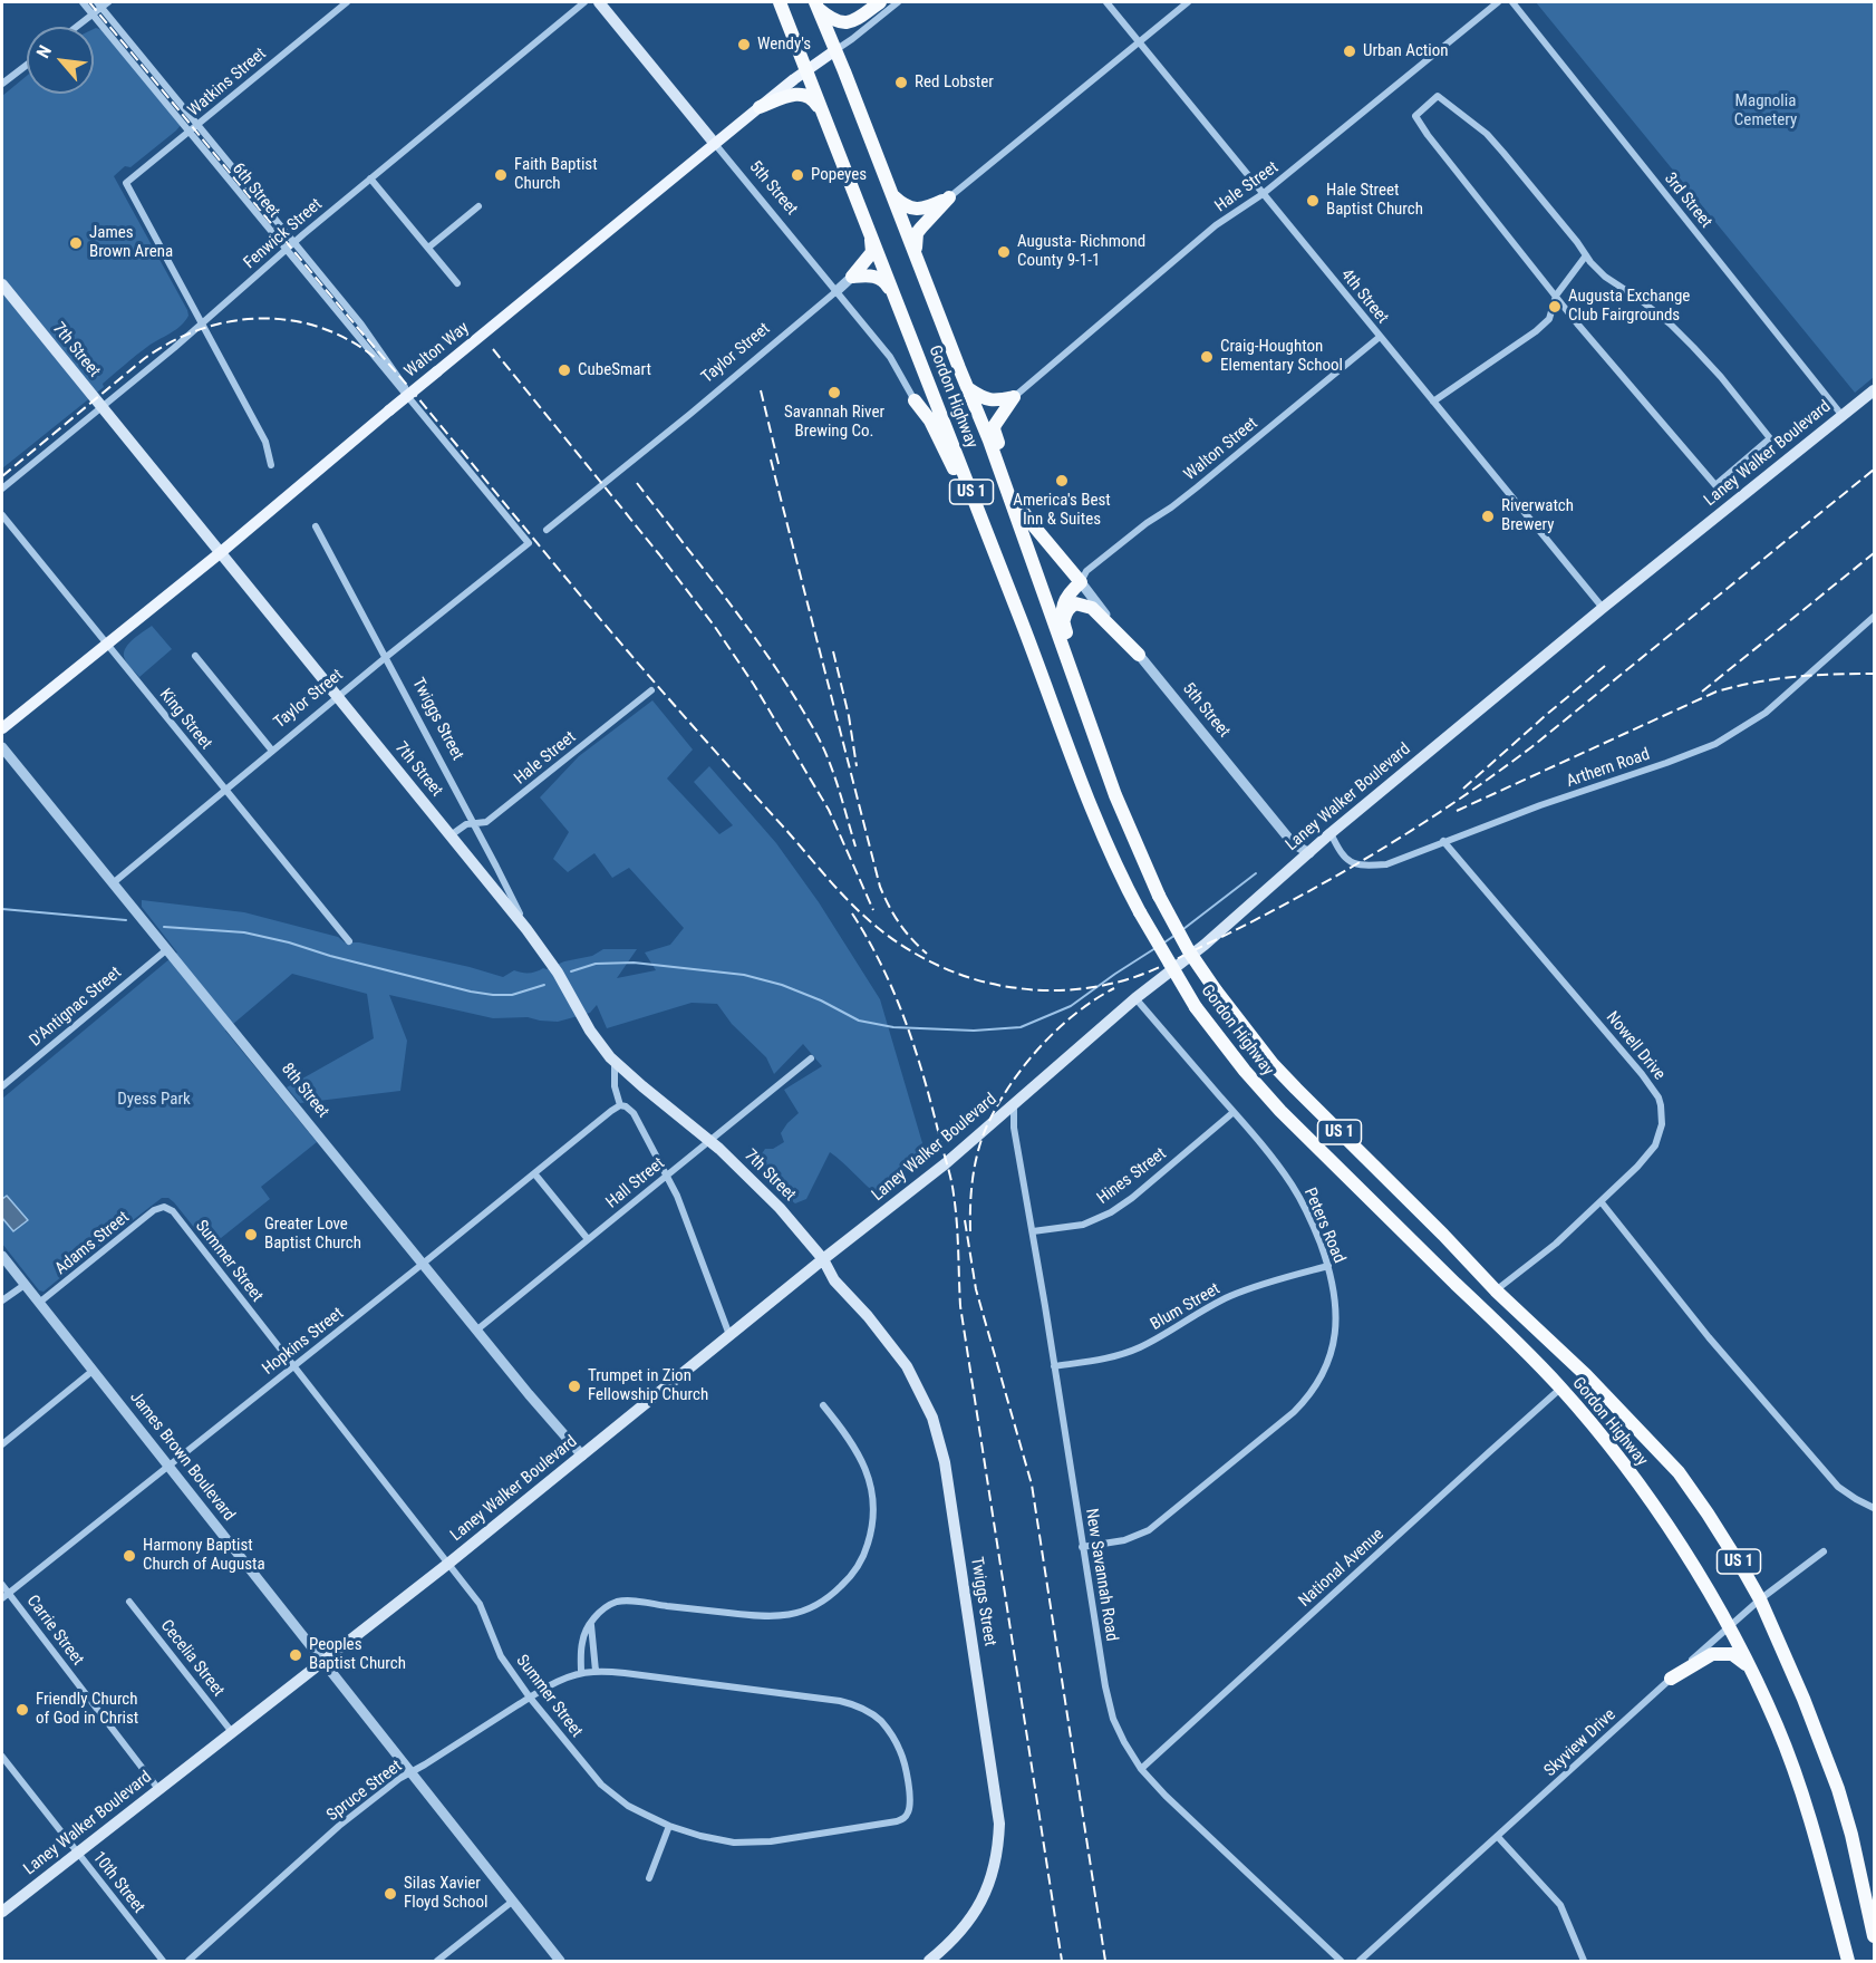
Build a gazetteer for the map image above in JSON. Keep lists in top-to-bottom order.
{
  "streets": {
    "highway": ["Gordon Highway", "US 1"],
    "main road": [
      "5th Street",
      "7th Street",
      "Walton Way",
      "Laney Walker Boulevard",
      "Twiggs Street"
    ],
    "street": [
      "Watkins Street",
      "Hale Street",
      "6th Street",
      "3rd Street",
      "Fenwick Street",
      "4th Street",
      "Taylor Street",
      "Walton Street",
      "King Street",
      "Arthern Road",
      "D'Antignac Street",
      "Nowell Drive",
      "8th Street",
      "Hines Street",
      "Hall Street",
      "Peters Road",
      "Adams Street",
      "Summer Street",
      "Blum Street",
      "Hopkins Street",
      "James Brown Boulevard",
      "National Avenue",
      "New Savannah Road",
      "Carrie Street",
      "Cecelia Street",
      "Skyview Drive",
      "Spruce Street",
      "10th Street"
    ]
  },
  "crossings": [
    ["Watkins Street", "6th Street"],
    ["Watkins Street", "Fenwick Street"],
    ["Hale Street", "4th Street"],
    ["Hale Street", "7th Street"],
    ["Hale Street", "Twiggs Street"],
    ["5th Street", "Walton Way"],
    ["5th Street", "Taylor Street"],
    ["5th Street", "Walton Street"],
    ["5th Street", "Laney Walker Boulevard"],
    ["6th Street", "Fenwick Street"],
    ["6th Street", "Taylor Street"],
    ["3rd Street", "Laney Walker Boulevard"],
    ["Fenwick Street", "7th Street"],
    ["4th Street", "Walton Street"],
    ["4th Street", "Laney Walker Boulevard"],
    ["7th Street", "Walton Way"],
    ["7th Street", "Taylor Street"],
    ["7th Street", "Laney Walker Boulevard"],
    ["7th Street", "Twiggs Street"],
    ["7th Street", "Hall Street"],
    ["Walton Way", "Gordon Highway"],
    ["Walton Way", "King Street"],
    ["Taylor Street", "King Street"],
    ["Taylor Street", "Twiggs Street"],
    ["Taylor Street", "8th Street"],
    ["Gordon Highway", "Nowell Drive"],
    ["Gordon Highway", "National Avenue"],
    ["Gordon Highway", "Skyview Drive"],
    ["Laney Walker Boulevard", "Twiggs Street"],
    ["Laney Walker Boulevard", "Arthern Road"],
    ["Laney Walker Boulevard", "8th Street"],
    ["Laney Walker Boulevard", "Peters Road"],
    ["Laney Walker Boulevard", "Summer Street"],
    ["Laney Walker Boulevard", "James Brown Boulevard"],
    ["Laney Walker Boulevard", "New Savannah Road"],
    ["Laney Walker Boulevard", "Carrie Street"],
    ["Laney Walker Boulevard", "Cecelia Street"],
    ["Laney Walker Boulevard", "10th Street"],
    ["Arthern Road", "Nowell Drive"],
    ["D'Antignac Street", "8th Street"],
    ["8th Street", "Hall Street"],
    ["8th Street", "Hopkins Street"],
    ["Hines Street", "Peters Road"],
    ["Hines Street", "New Savannah Road"],
    ["Peters Road", "Blum Street"],
    ["Peters Road", "New Savannah Road"],
    ["Adams Street", "Summer Street"],
    ["Adams Street", "James Brown Boulevard"],
    ["Summer Street", "Hopkins Street"],
    ["Summer Street", "Spruce Street"],
    ["Blum Street", "New Savannah Road"],
    ["Hopkins Street", "James Brown Boulevard"],
    ["Hopkins Street", "Carrie Street"],
    ["James Brown Boulevard", "Spruce Street"],
    ["National Avenue", "New Savannah Road"]
  ],
  "parks": ["Magnolia Cemetery", "Dyess Park"],
  "places": [
    "Wendy's",
    "Urban Action",
    "Red Lobster",
    "Faith Baptist Church",
    "Popeyes",
    "Hale Street Baptist Church",
    "James Brown Arena",
    "Augusta- Richmond County 9-1-1",
    "Augusta Exchange Club Fairgrounds",
    "Craig-Houghton Elementary School",
    "CubeSmart",
    "Savannah River Brewing Co.",
    "America's Best Inn & Suites",
    "Riverwatch Brewery",
    "Greater Love Baptist Church",
    "Trumpet in Zion Fellowship Church",
    "Harmony Baptist Church of Augusta",
    "Peoples Baptist Church",
    "Friendly Church of God in Christ",
    "Silas Xavier Floyd School"
  ],
  "north": "top left"
}
